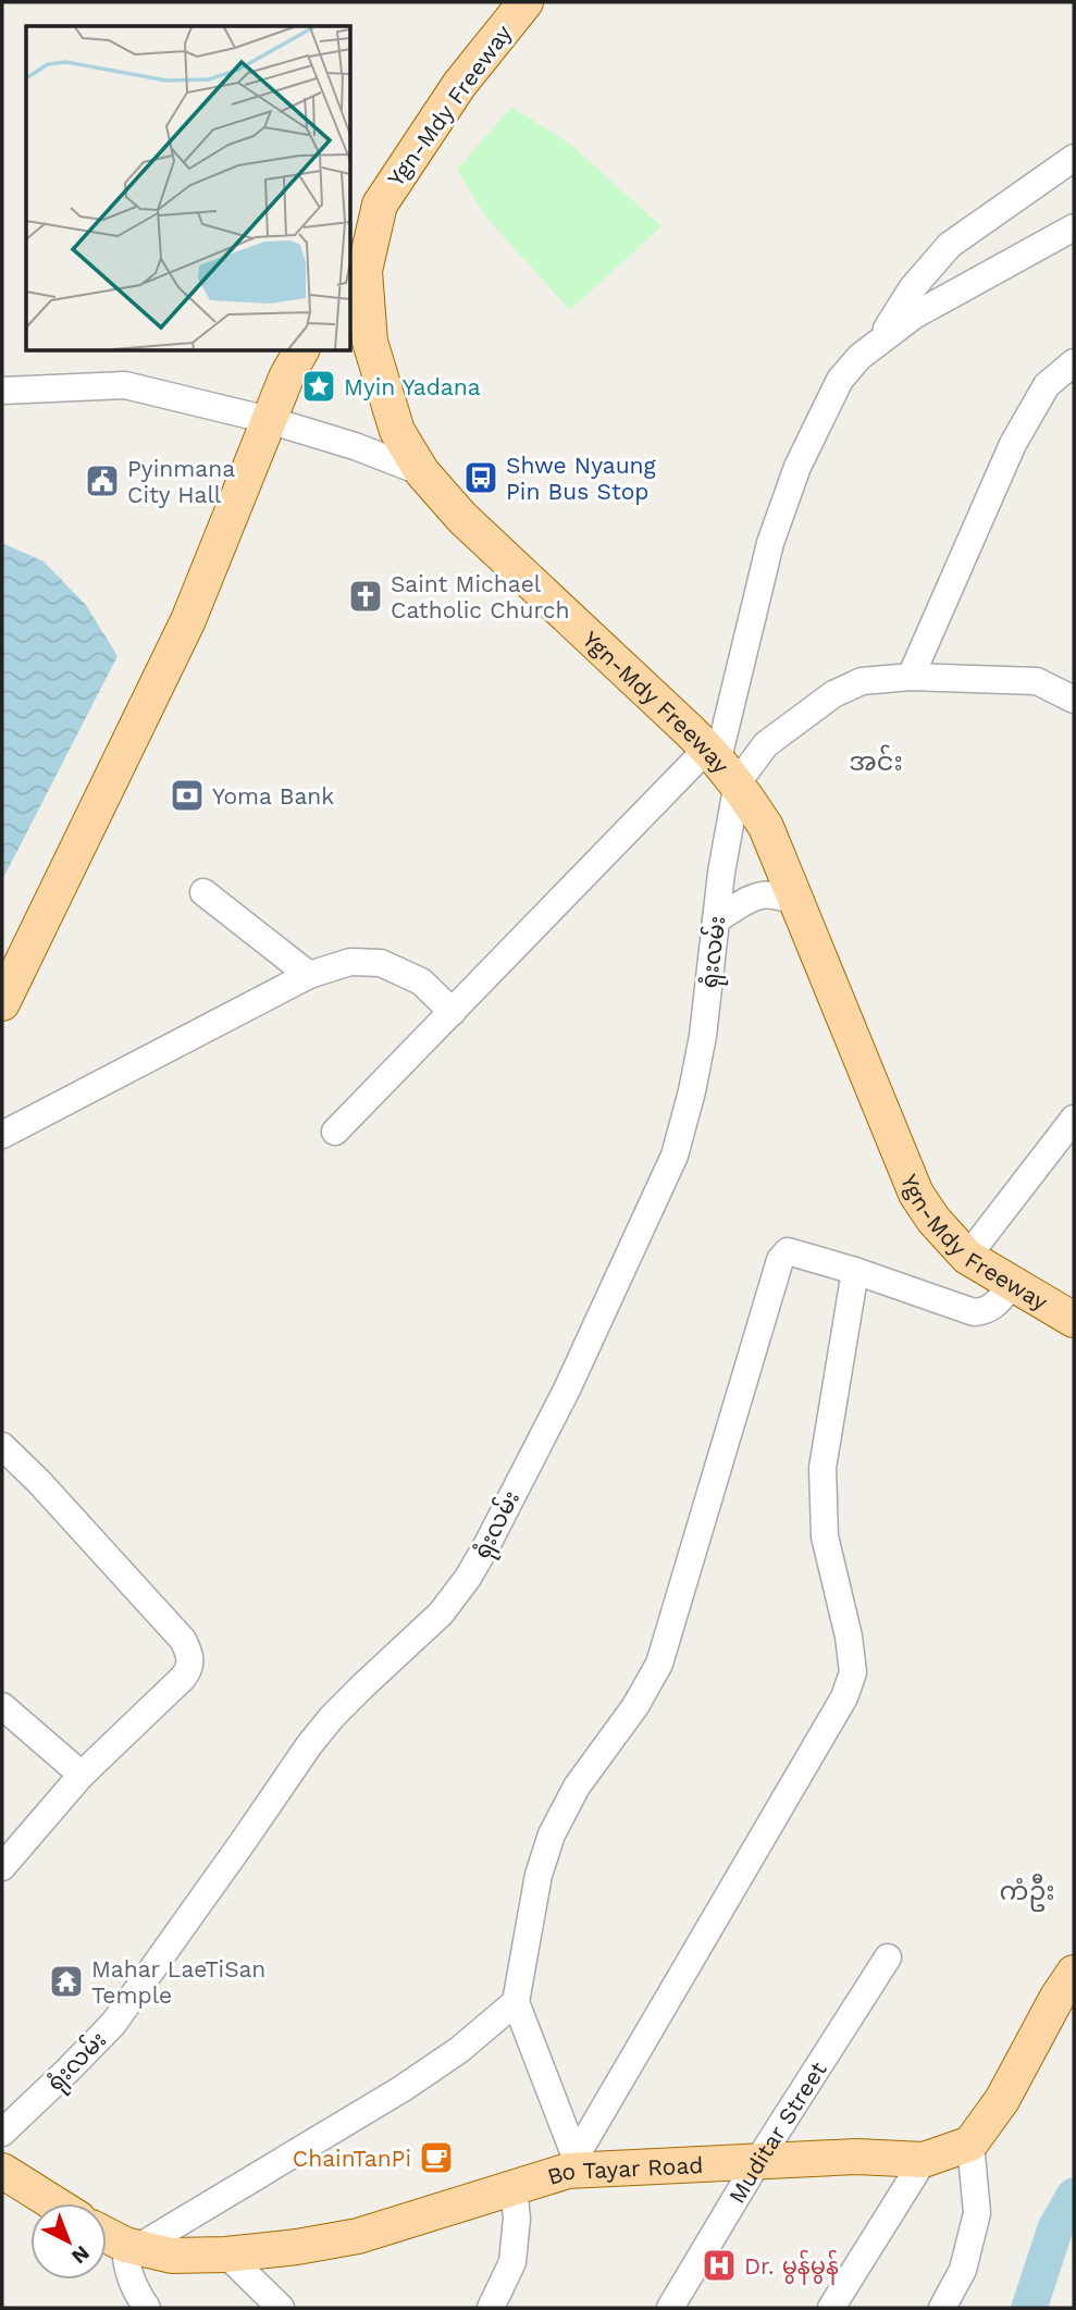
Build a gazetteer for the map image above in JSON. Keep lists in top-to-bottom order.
{
  "streets": {
    "main road": ["Ygn-Mdy Freeway", "Bo Tayar Road"],
    "street": ["ရုံးလမ်း", "Muditar Street"]
  },
  "crossings": [
    ["Ygn-Mdy Freeway", "ရုံးလမ်း"],
    ["Muditar Street", "Bo Tayar Road"]
  ],
  "districts": ["အင်း", "ကံဦး"],
  "places": {
    "place": ["Myin Yadana"],
    "bus stop": ["Shwe Nyaung Pin Bus Stop"],
    "public building": ["Pyinmana City Hall"],
    "church": ["Saint Michael Catholic Church"],
    "bank": ["Yoma Bank"],
    "temple": ["Mahar LaeTiSan Temple"],
    "cafe": ["ChainTanPi"],
    "hospital": ["Dr. မွန်မွန်"]
  },
  "north": "bottom right"
}
